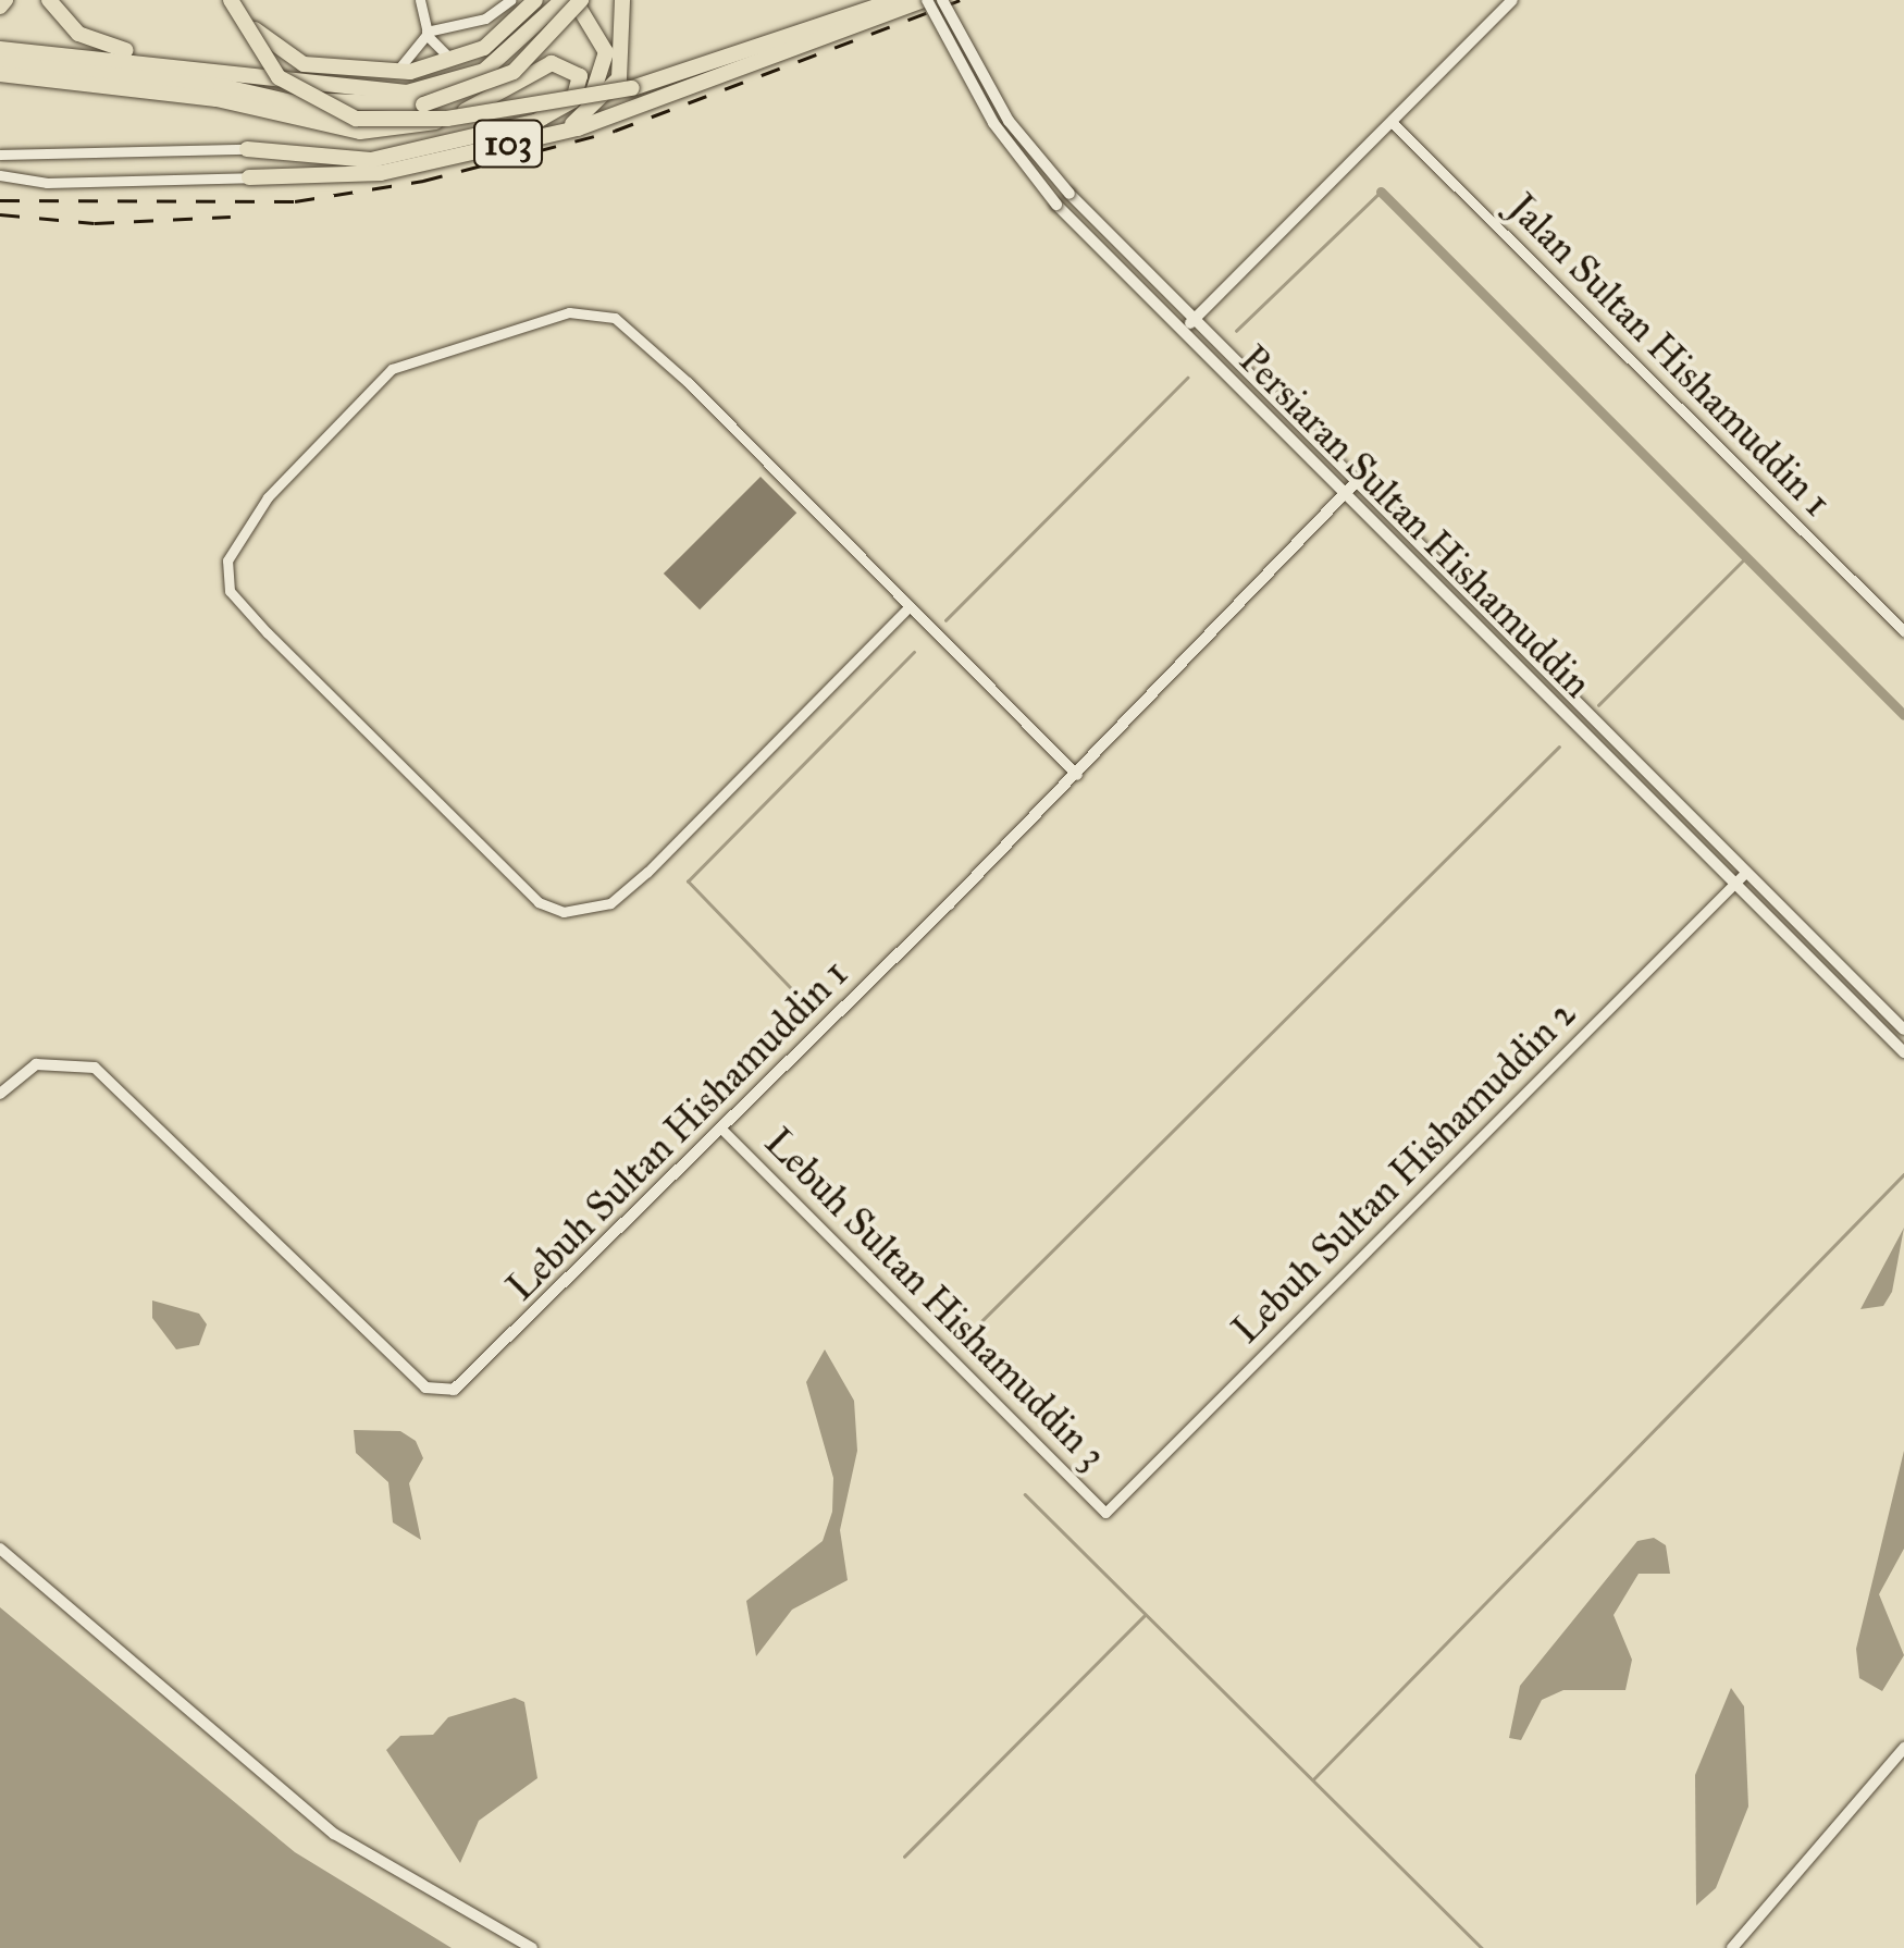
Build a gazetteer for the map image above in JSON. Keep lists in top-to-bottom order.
{
  "streets": {
    "main road": ["103"],
    "street": [
      "Jalan Sultan Hishamuddin 1",
      "Persiaran Sultan Hishamuddin",
      "Lebuh Sultan Hishamuddin 1",
      "Lebuh Sultan Hishamuddin 2",
      "Lebuh Sultan Hishamuddin 3"
    ]
  },
  "crossings": [
    ["103", "Persiaran Sultan Hishamuddin"],
    ["Persiaran Sultan Hishamuddin", "Lebuh Sultan Hishamuddin 1"],
    ["Persiaran Sultan Hishamuddin", "Lebuh Sultan Hishamuddin 2"],
    ["Lebuh Sultan Hishamuddin 1", "Lebuh Sultan Hishamuddin 3"],
    ["Lebuh Sultan Hishamuddin 2", "Lebuh Sultan Hishamuddin 3"]
  ]
}
